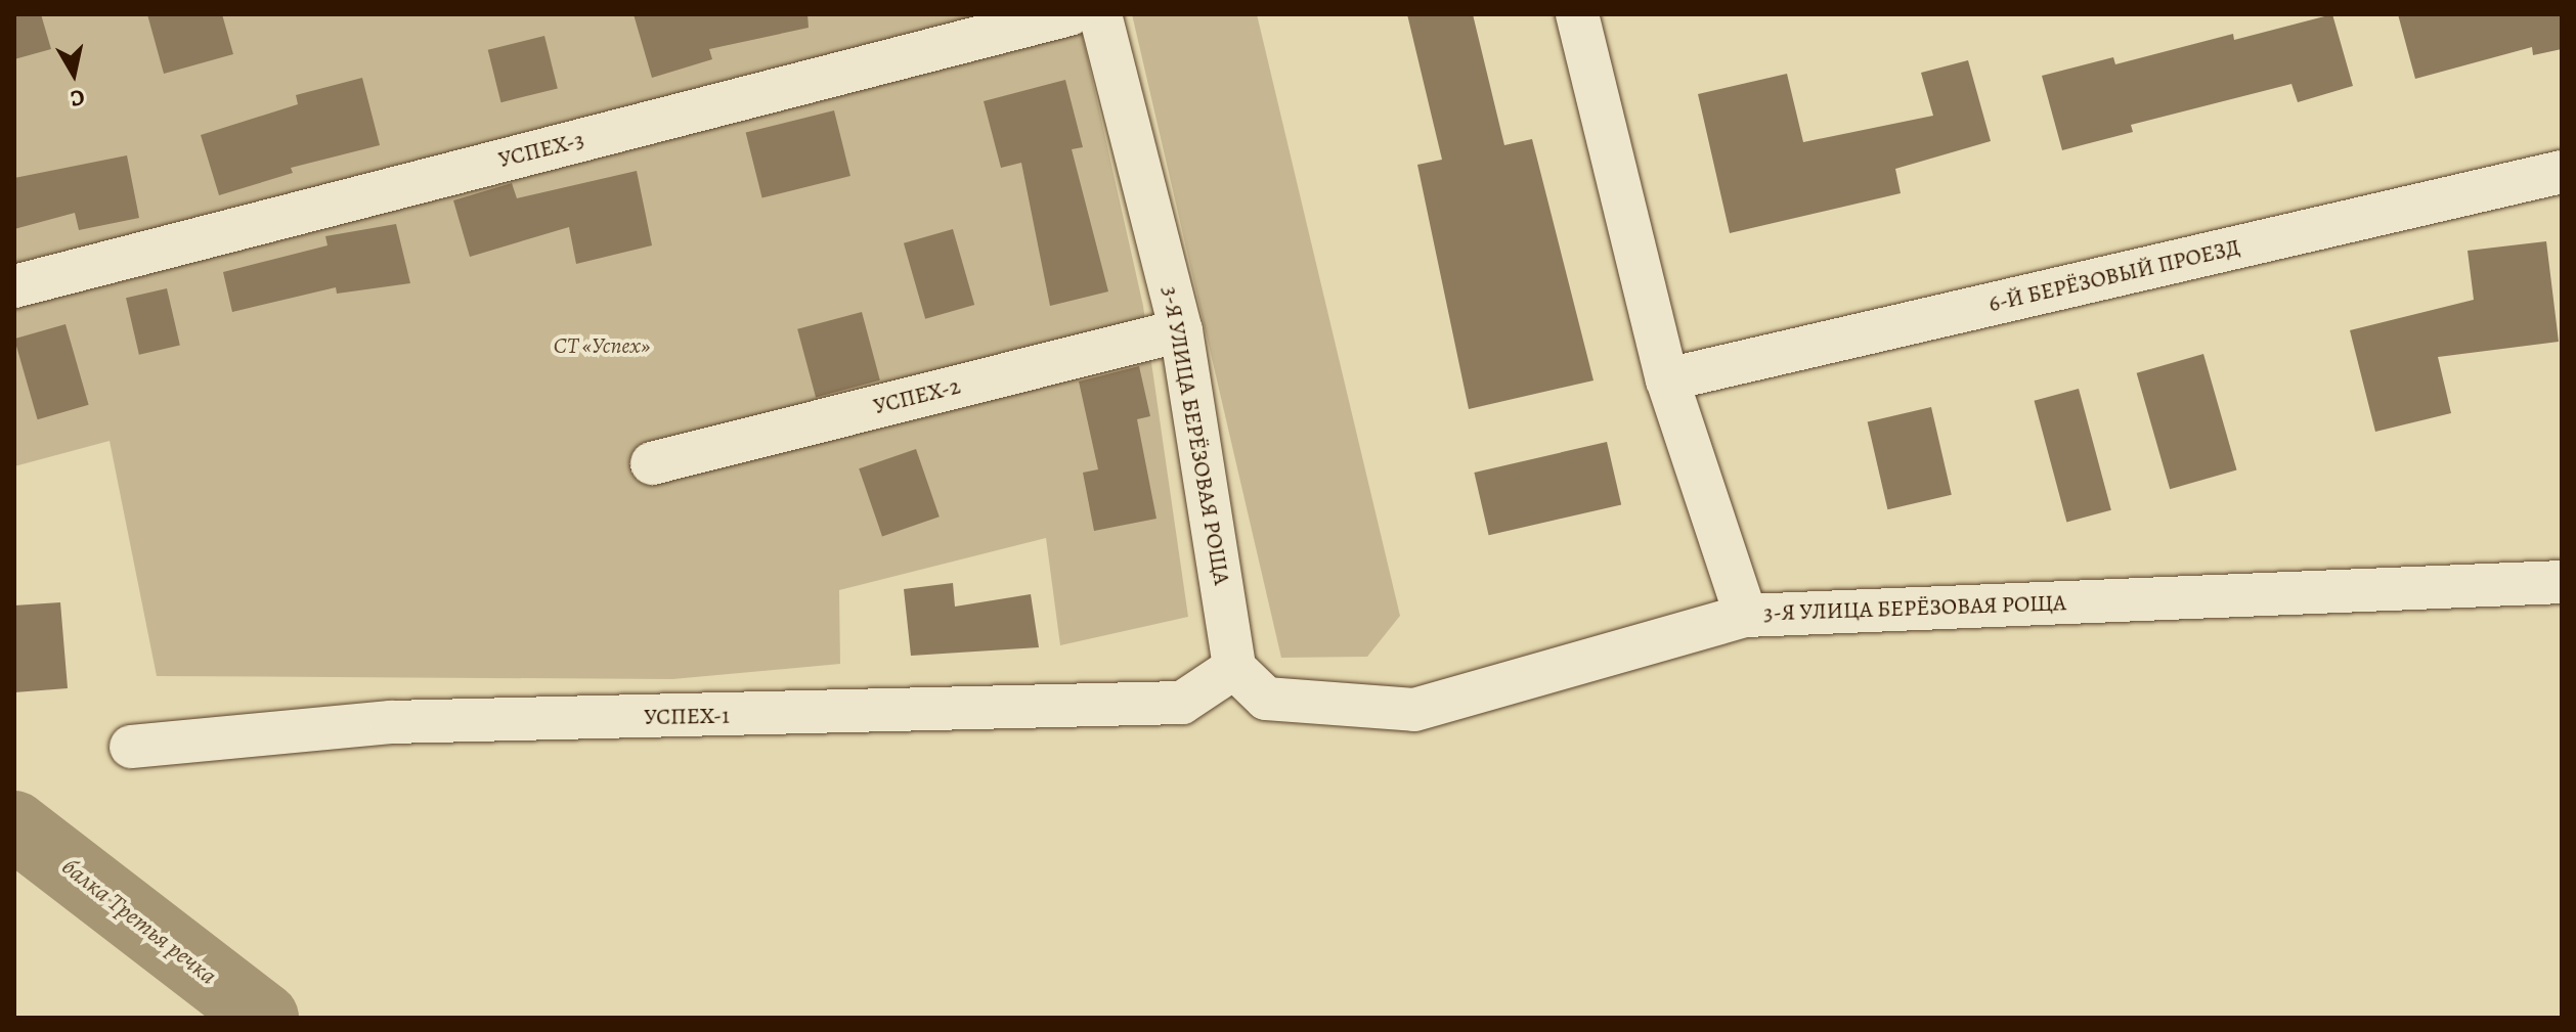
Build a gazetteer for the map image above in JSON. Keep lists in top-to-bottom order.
{
  "streets": {
    "street": [
      "УСПЕХ-3",
      "6-Й БЕРЁЗОВЫЙ ПРОЕЗД",
      "УСПЕХ-2",
      "3-Я УЛИЦА БЕРЁЗОВАЯ РОЩА",
      "УСПЕХ-1"
    ]
  },
  "crossings": [
    ["6-Й БЕРЁЗОВЫЙ ПРОЕЗД", "3-Я УЛИЦА БЕРЁЗОВАЯ РОЩА"],
    ["УСПЕХ-2", "3-Я УЛИЦА БЕРЁЗОВАЯ РОЩА"],
    ["3-Я УЛИЦА БЕРЁЗОВАЯ РОЩА", "УСПЕХ-1"]
  ],
  "water": ["балка Третья речка"],
  "parks": ["СТ «Успех»"],
  "north": "bottom"
}
